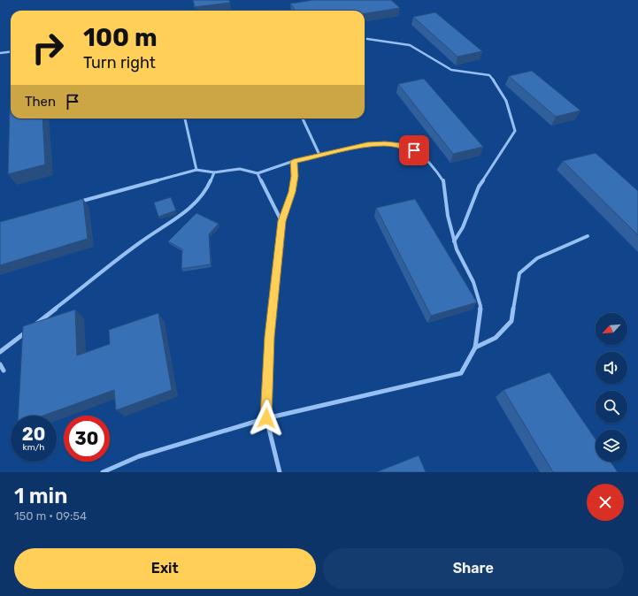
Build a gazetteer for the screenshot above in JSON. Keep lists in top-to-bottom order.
{
  "north": "bottom left",
  "page": {
    "turn": ["100 m", "Turn right"],
    "then": "Then",
    "speed": "20 km/h",
    "limit": "30",
    "heading": ["1 min", "150 m · 09:54"],
    "buttons": ["Exit", "Share"]
  }
}
